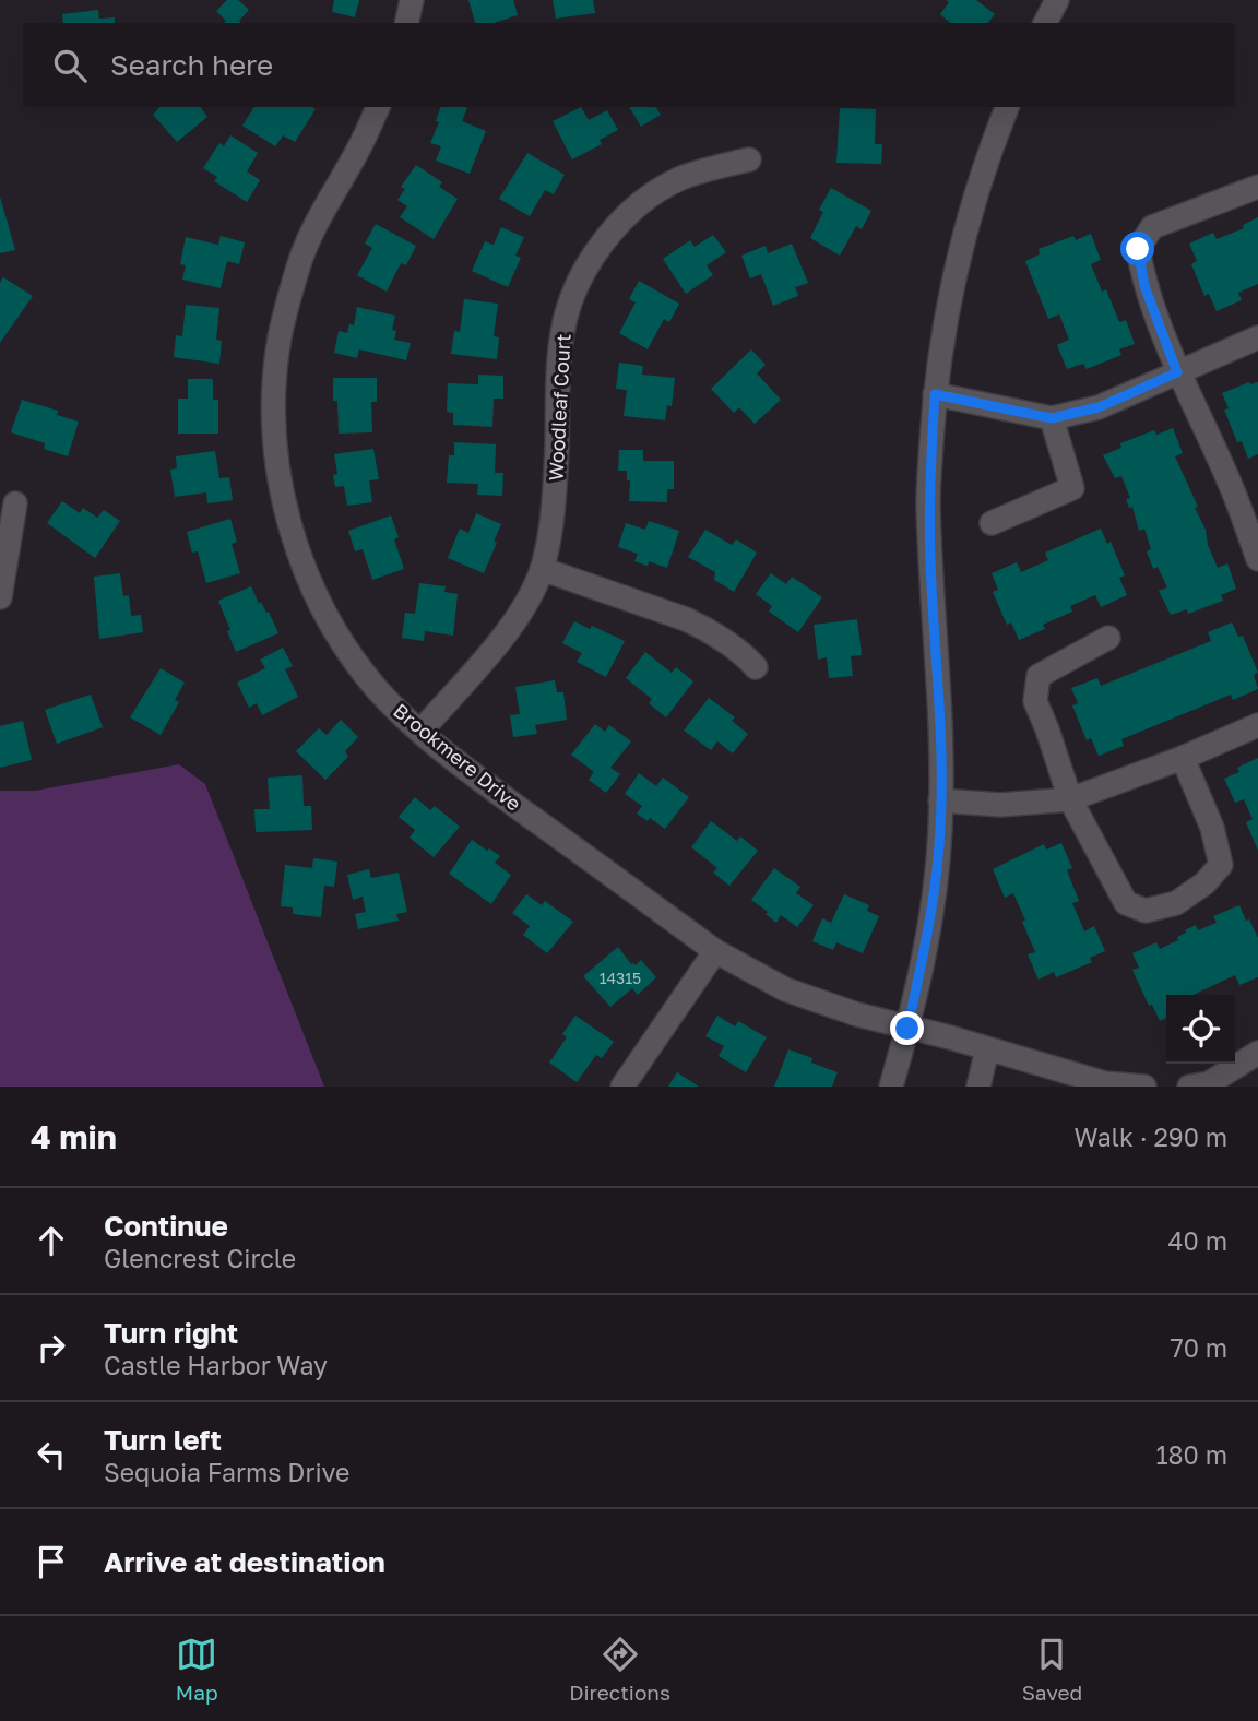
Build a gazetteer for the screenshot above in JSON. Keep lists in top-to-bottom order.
{
  "streets": {
    "street": ["Woodleaf Court", "Brookmere Drive"]
  },
  "crossings": [
    ["Woodleaf Court", "Brookmere Drive"]
  ],
  "house_numbers": ["14315"],
  "page": {
    "search": "Search here",
    "heading": ["4 min", "Walk · 290 m"],
    "list": [
      ["Continue", "Glencrest Circle", "40 m"],
      ["Turn right", "Castle Harbor Way", "70 m"],
      ["Turn left", "Sequoia Farms Drive", "180 m"],
      "Arrive at destination"
    ],
    "nav": ["Map", "Directions", "Saved"]
  }
}
